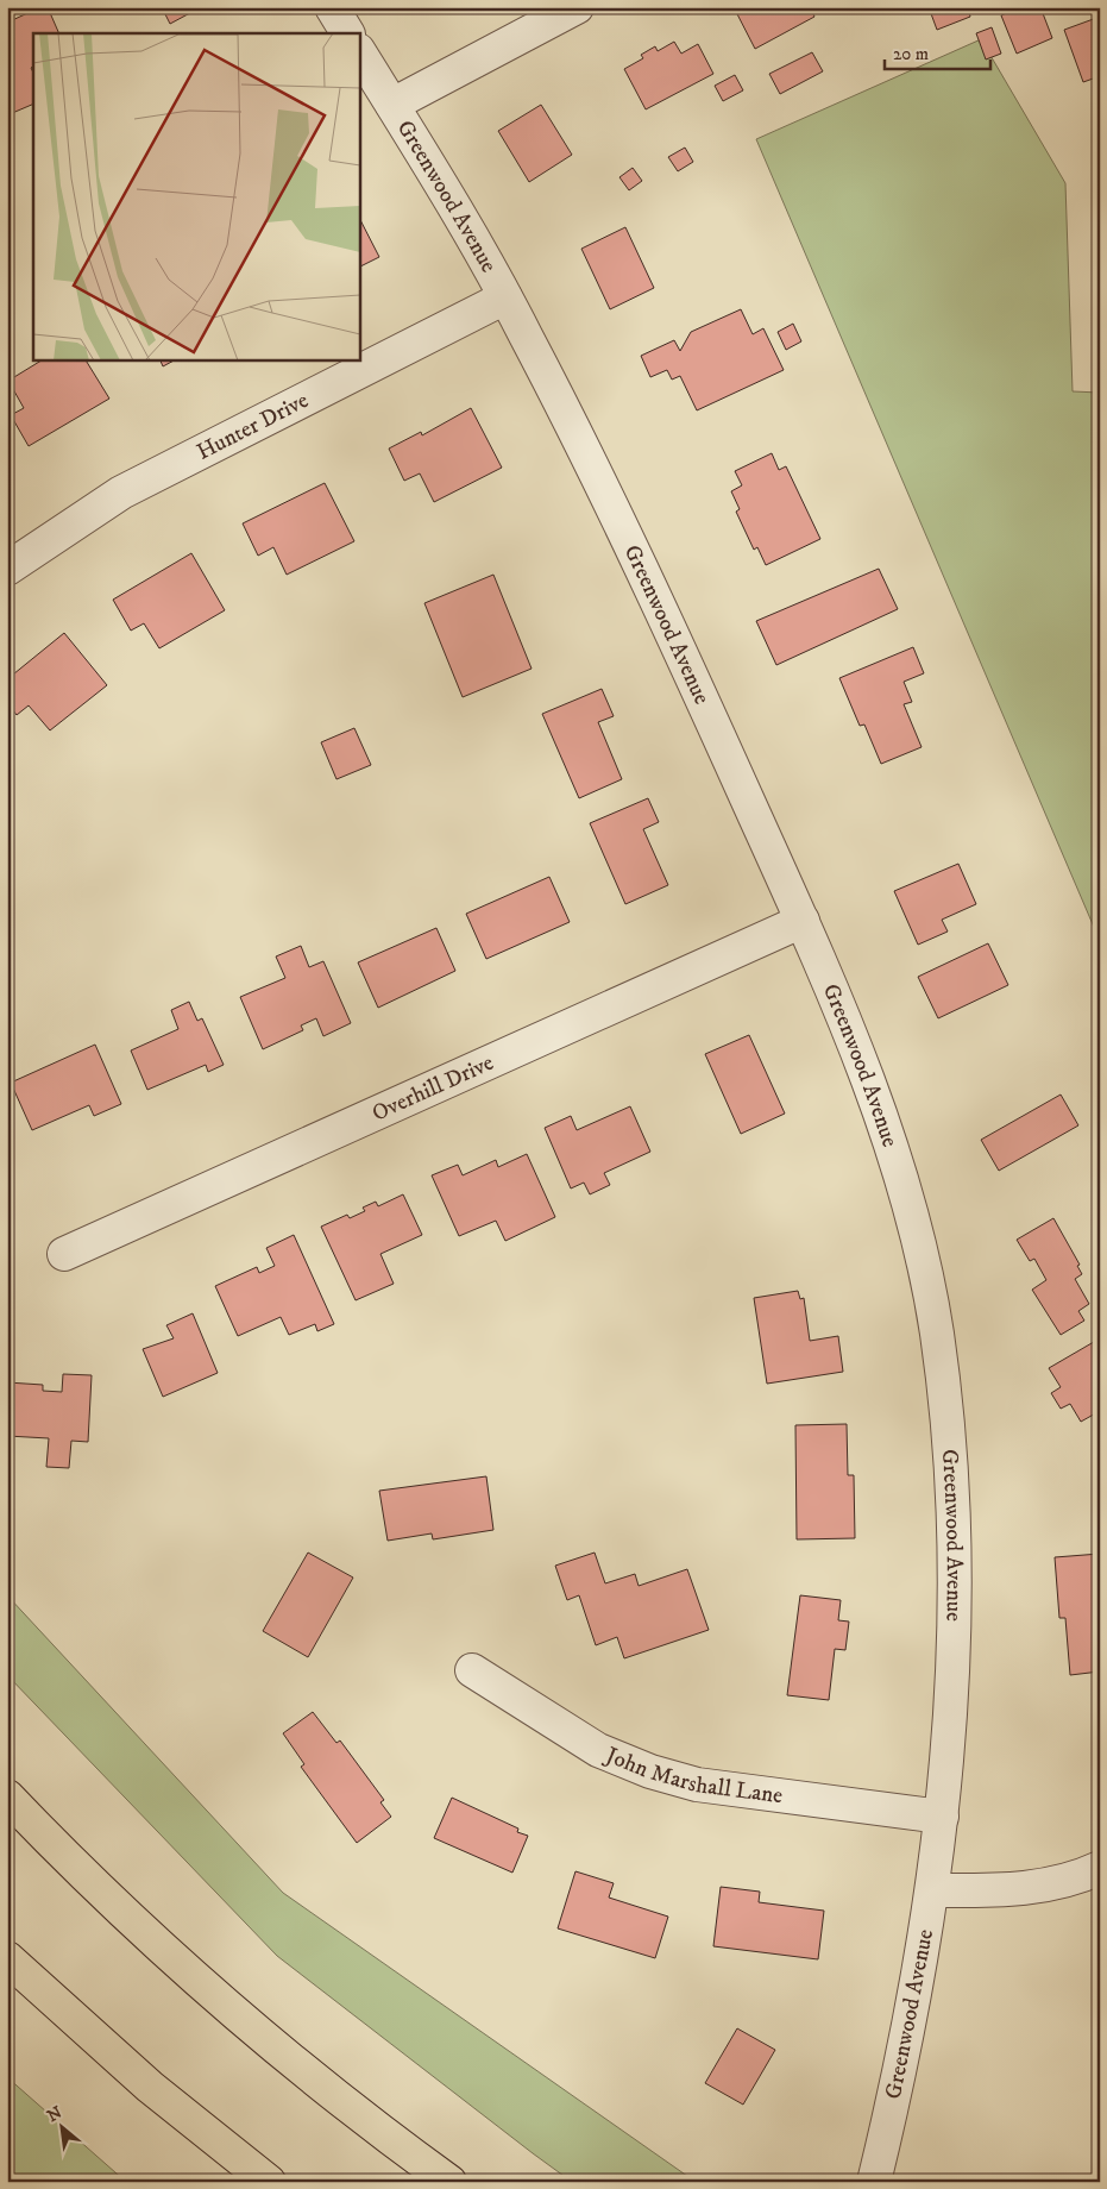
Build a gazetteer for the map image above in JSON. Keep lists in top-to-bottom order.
{
  "streets": {
    "street": [
      "Greenwood Avenue",
      "Hunter Drive",
      "Overhill Drive",
      "John Marshall Lane"
    ]
  },
  "crossings": [
    ["Greenwood Avenue", "Hunter Drive"],
    ["Greenwood Avenue", "Overhill Drive"],
    ["Greenwood Avenue", "John Marshall Lane"]
  ],
  "scale_bar": "20 m",
  "north": "top left"
}
